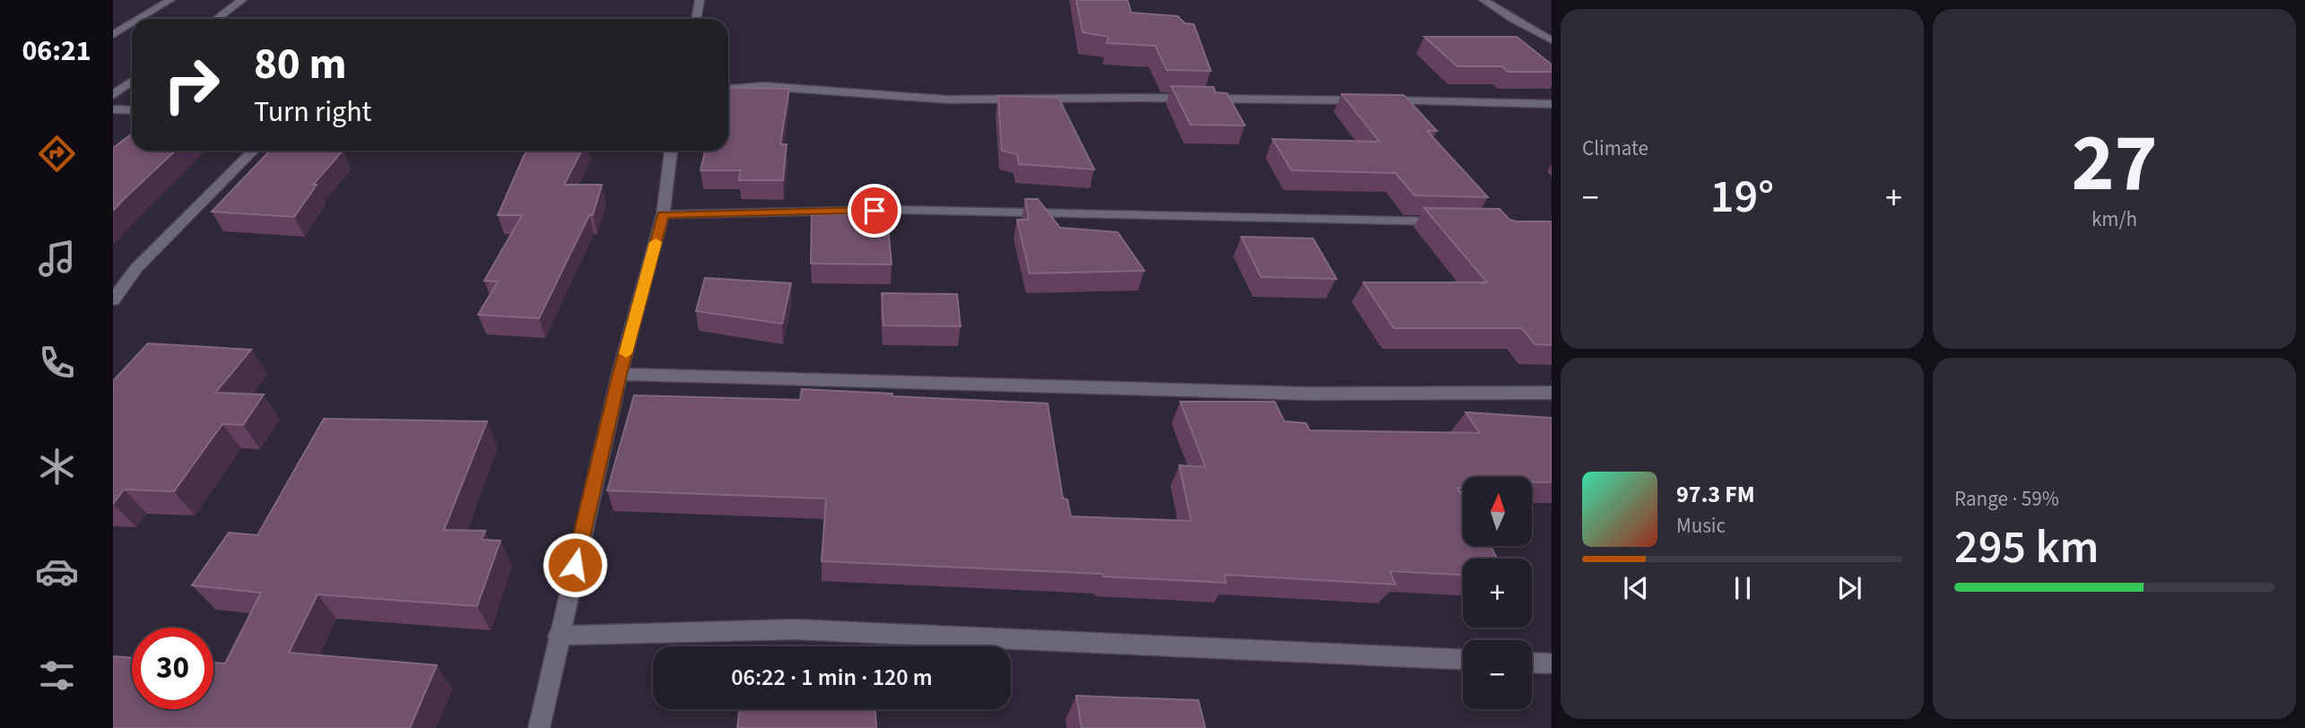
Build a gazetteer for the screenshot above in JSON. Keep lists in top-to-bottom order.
{
  "north": "top",
  "page": {
    "tabs": "06:21",
    "tile": [
      "Climate",
      ["27", "km/h"],
      ["Range · 59%", "295 km"]
    ],
    "turn": ["80 m", "Turn right"],
    "heat": ["−", "19°", "+"],
    "song": ["97.3 FM", "Music"],
    "map_buttons": ["+", "−"],
    "limit": "30",
    "trip": "06:22 · 1 min · 120 m"
  }
}
